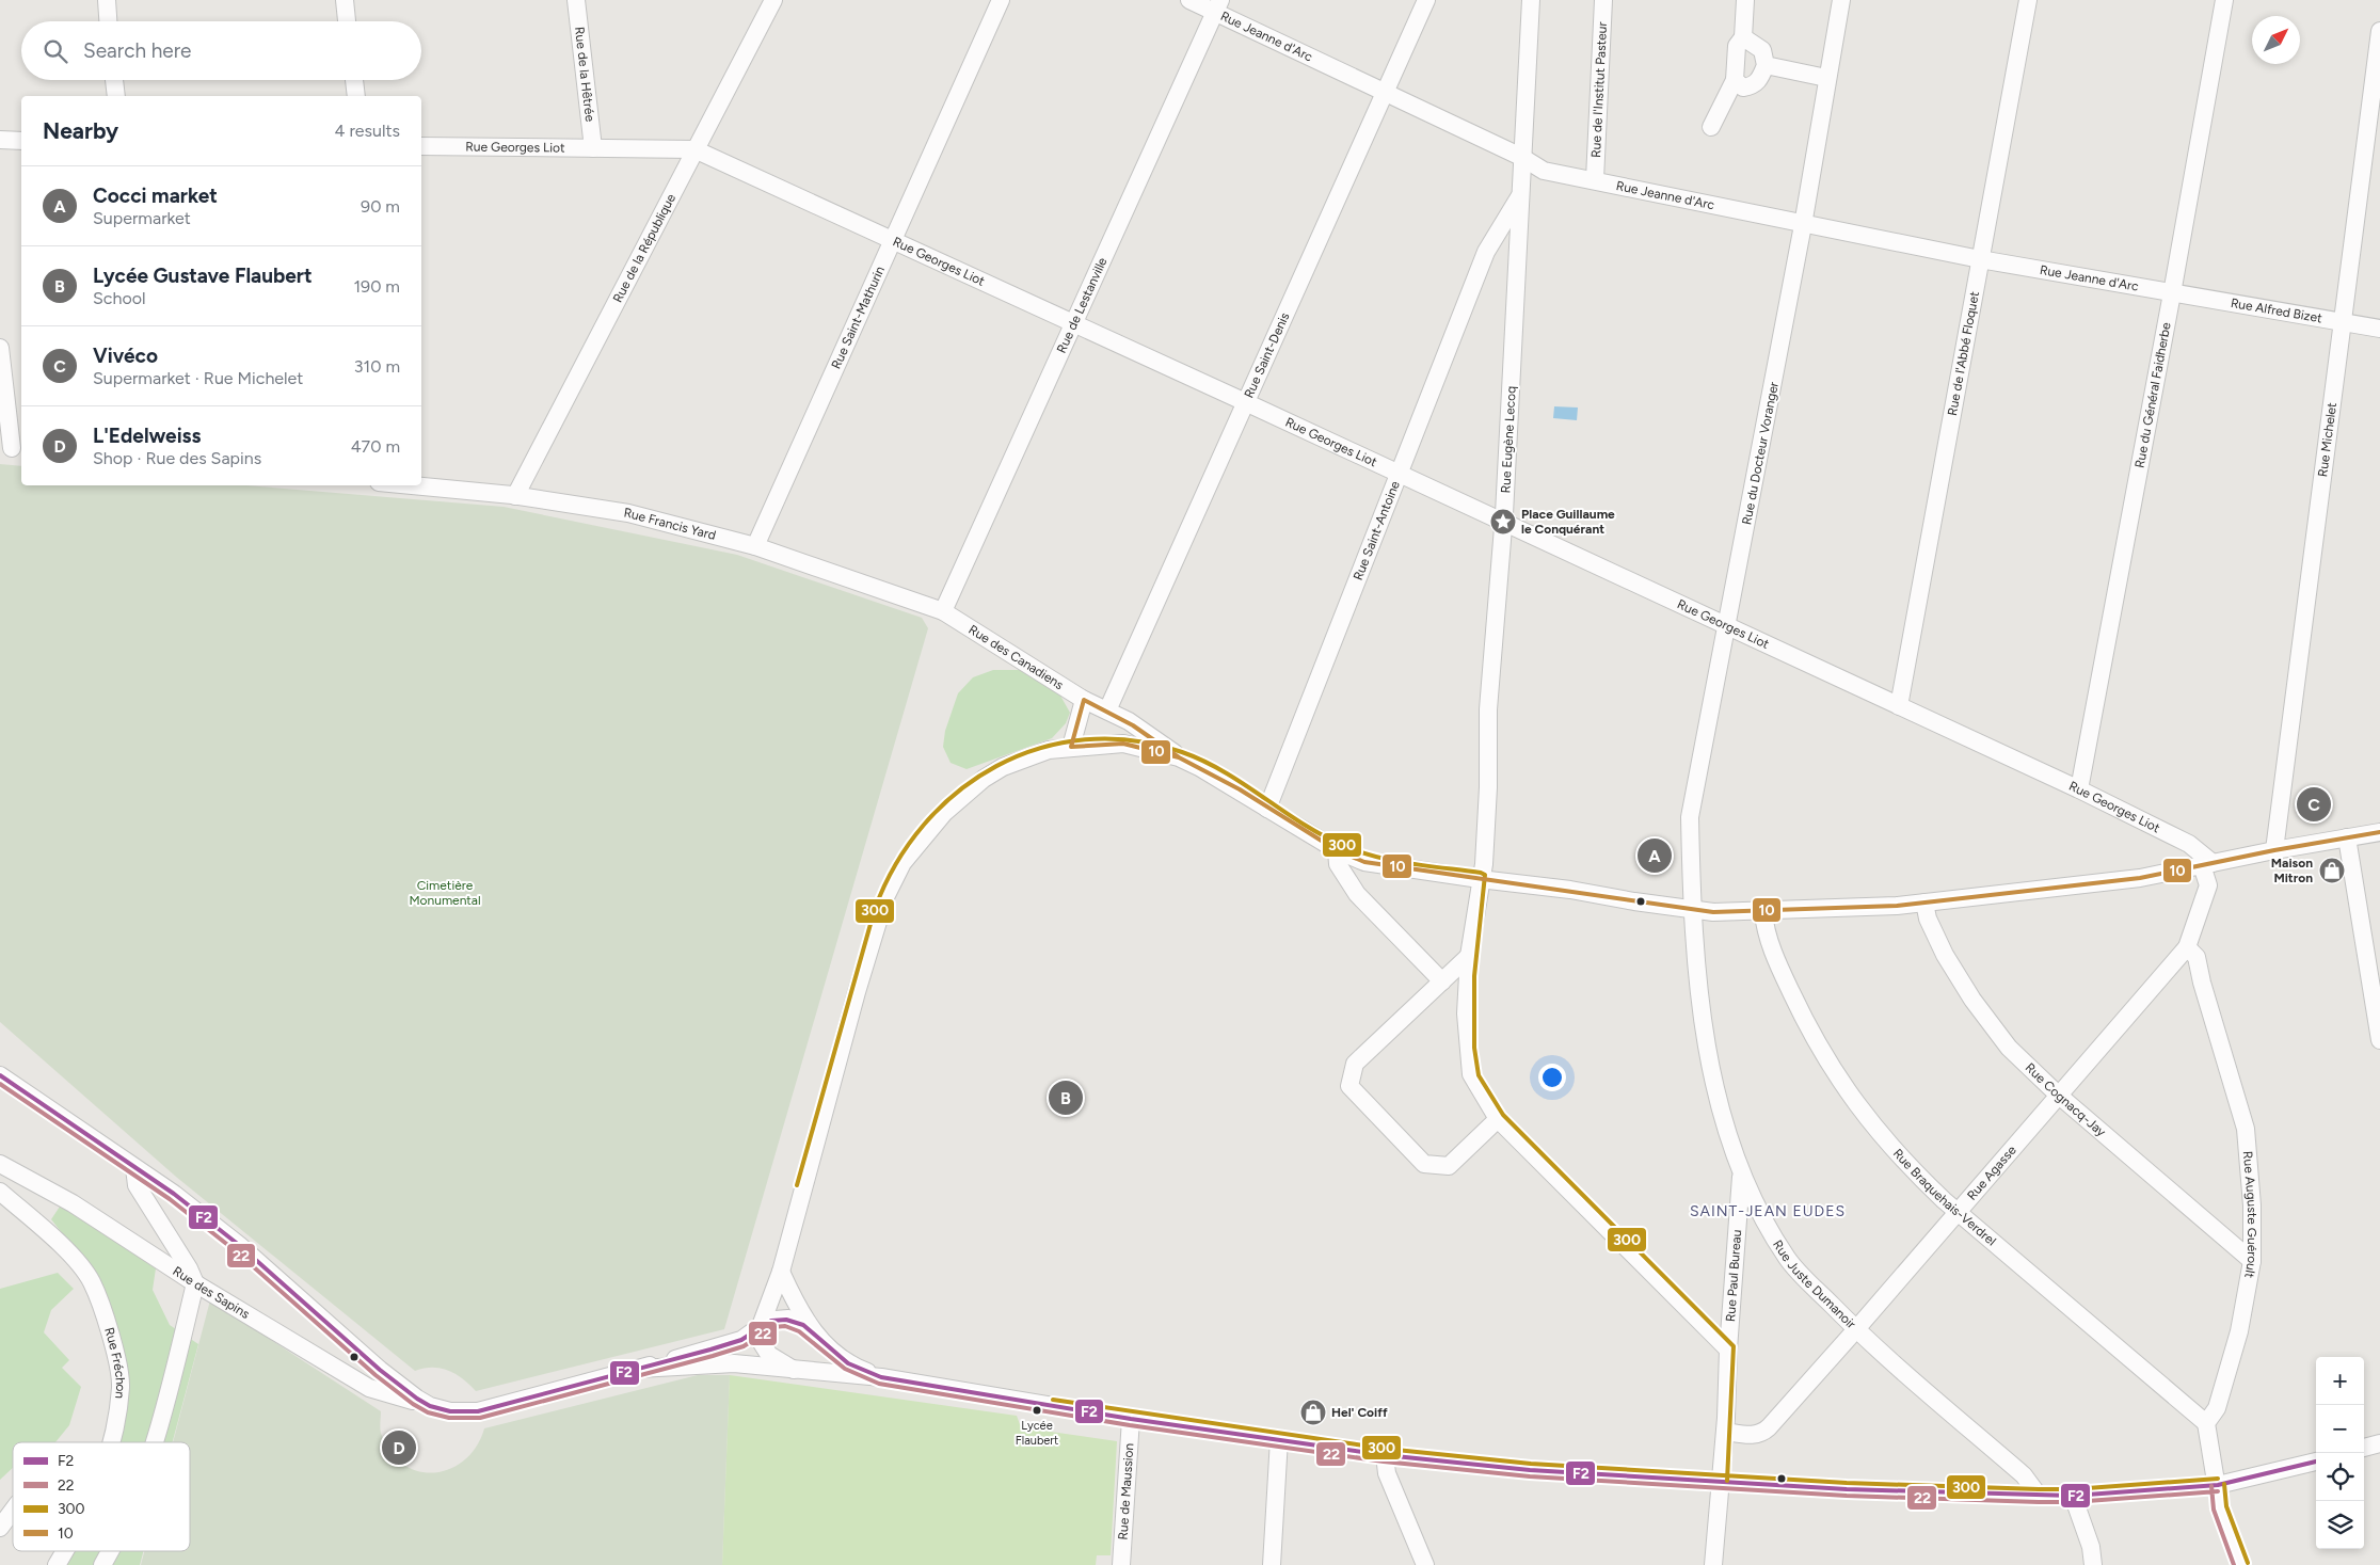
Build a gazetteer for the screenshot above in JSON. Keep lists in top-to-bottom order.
{
  "streets": {
    "street": [
      "Rue Jeanne d'Arc",
      "Rue de la Hêtrée",
      "Rue de l'Institut Pasteur",
      "Rue Georges Liot",
      "Rue de la République",
      "Rue de Lestanville",
      "Rue Alfred Bizet",
      "Rue Saint-Mathurin",
      "Rue de l'Abbé Floquet",
      "Rue Saint-Denis",
      "Rue du Général Faidherbe",
      "Rue Eugène Lecoq",
      "Rue Michelet",
      "Rue du Docteur Voranger",
      "Rue Francis Yard",
      "Rue Saint-Antoine",
      "Rue des Canadiens",
      "Rue Cognacq-Jay",
      "Rue Agasse",
      "Rue Braquehais-Verdrel",
      "Rue Auguste Guéroult",
      "Rue Paul Bureau",
      "Rue Juste Dumanoir",
      "Rue des Sapins",
      "Rue Fréchon",
      "Rue de Maussion"
    ]
  },
  "crossings": [
    ["Rue Jeanne d'Arc", "Rue de l'Institut Pasteur"],
    ["Rue Jeanne d'Arc", "Rue de Lestanville"],
    ["Rue Jeanne d'Arc", "Rue Alfred Bizet"],
    ["Rue Jeanne d'Arc", "Rue de l'Abbé Floquet"],
    ["Rue Jeanne d'Arc", "Rue Saint-Denis"],
    ["Rue Jeanne d'Arc", "Rue du Général Faidherbe"],
    ["Rue Jeanne d'Arc", "Rue Eugène Lecoq"],
    ["Rue Jeanne d'Arc", "Rue du Docteur Voranger"],
    ["Rue de la Hêtrée", "Rue Georges Liot"],
    ["Rue Georges Liot", "Rue de la République"],
    ["Rue Georges Liot", "Rue de Lestanville"],
    ["Rue Georges Liot", "Rue Saint-Mathurin"],
    ["Rue Georges Liot", "Rue de l'Abbé Floquet"],
    ["Rue Georges Liot", "Rue Saint-Denis"],
    ["Rue Georges Liot", "Rue du Général Faidherbe"],
    ["Rue Georges Liot", "Rue Eugène Lecoq"],
    ["Rue Georges Liot", "Rue du Docteur Voranger"],
    ["Rue Georges Liot", "Rue Saint-Antoine"],
    ["Rue Georges Liot", "Rue Agasse"],
    ["Rue de la République", "Rue Francis Yard"],
    ["Rue de Lestanville", "Rue Francis Yard"],
    ["Rue de Lestanville", "Rue des Canadiens"],
    ["Rue Alfred Bizet", "Rue du Général Faidherbe"],
    ["Rue Alfred Bizet", "Rue Michelet"],
    ["Rue Saint-Mathurin", "Rue Francis Yard"],
    ["Rue Saint-Denis", "Rue des Canadiens"],
    ["Rue Eugène Lecoq", "Rue Saint-Antoine"],
    ["Rue Eugène Lecoq", "Rue Paul Bureau"],
    ["Rue du Docteur Voranger", "Rue Juste Dumanoir"],
    ["Rue Francis Yard", "Rue des Canadiens"],
    ["Rue Cognacq-Jay", "Rue Agasse"],
    ["Rue Cognacq-Jay", "Rue Auguste Guéroult"],
    ["Rue Agasse", "Rue Braquehais-Verdrel"],
    ["Rue Agasse", "Rue Auguste Guéroult"],
    ["Rue Agasse", "Rue Paul Bureau"],
    ["Rue Agasse", "Rue Juste Dumanoir"],
    ["Rue Braquehais-Verdrel", "Rue Auguste Guéroult"],
    ["Rue Paul Bureau", "Rue Juste Dumanoir"]
  ],
  "districts": ["SAINT-JEAN EUDES"],
  "parks": ["Cimetière Monumental"],
  "places": {
    "place": ["Place Guillaume le Conquérant"],
    "shop": ["Maison Mitron", "Hel' Coiff"],
    "other": ["Lycée Flaubert"]
  },
  "lines": [
    "transit line 10",
    "transit line 300",
    "transit line F2",
    "transit line 22"
  ],
  "legend": [
    "F2",
    "22",
    "300",
    "10"
  ],
  "north": "top right",
  "page": {
    "search": "Search here",
    "heading": ["Nearby", "4 results"],
    "list": [
      {
        "mark": "A",
        "name": "Cocci market",
        "note": "Supermarket",
        "value": "90 m"
      },
      {
        "mark": "B",
        "name": "Lycée Gustave Flaubert",
        "note": "School",
        "value": "190 m"
      },
      {
        "mark": "C",
        "name": "Vivéco",
        "note": "Supermarket · Rue Michelet",
        "value": "310 m"
      },
      {
        "mark": "D",
        "name": "L'Edelweiss",
        "note": "Shop · Rue des Sapins",
        "value": "470 m"
      }
    ],
    "pins": [
      "C",
      "A",
      "B",
      "D"
    ],
    "map_buttons": ["+", "−"]
  }
}
